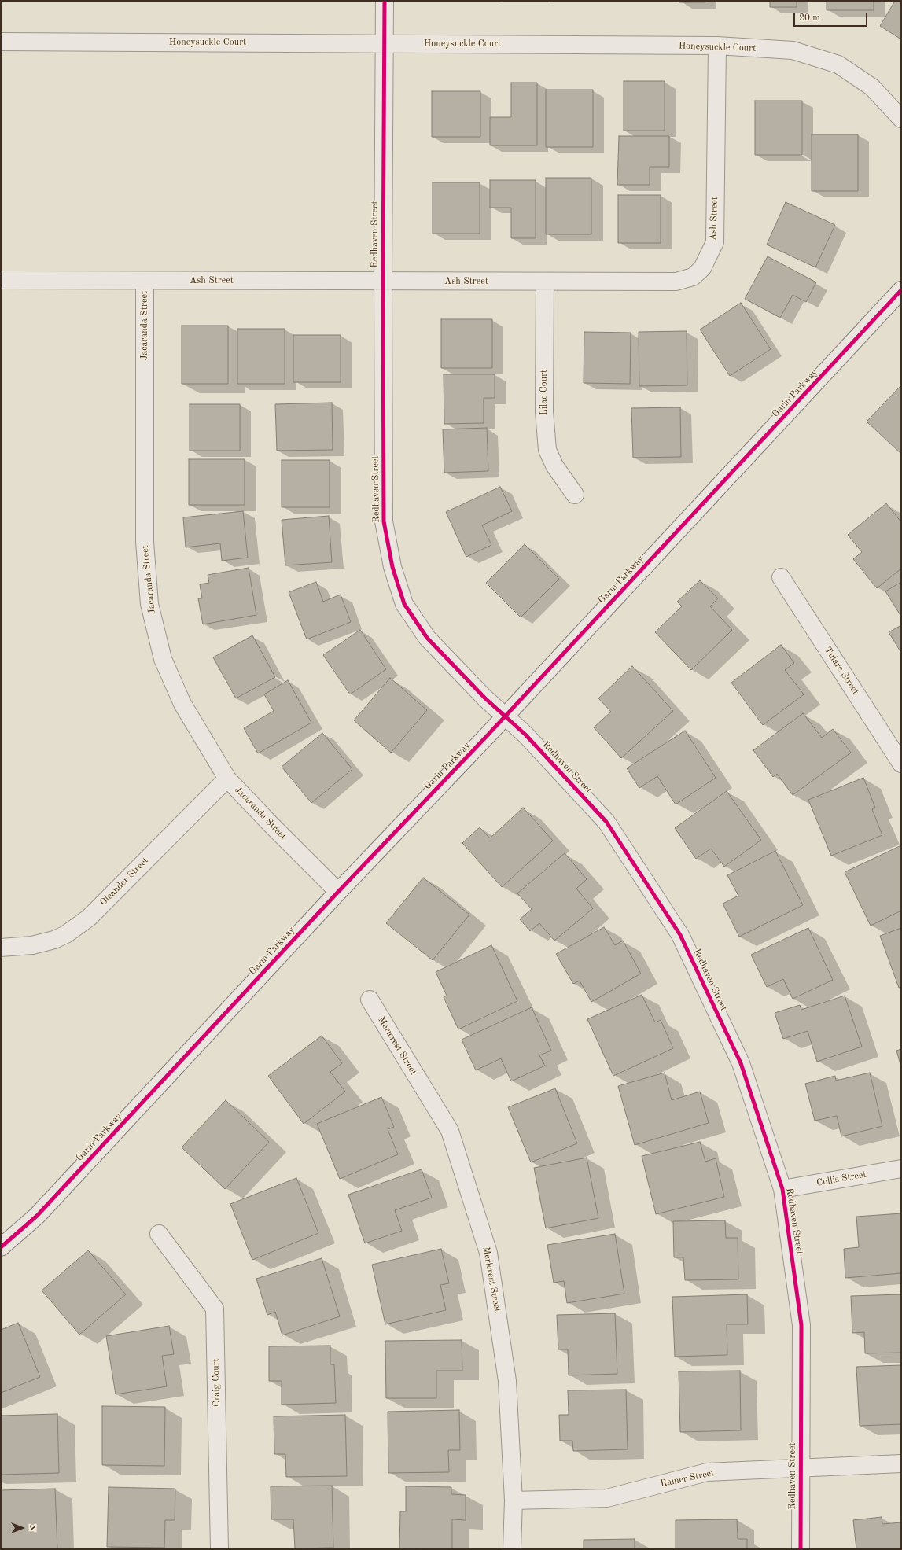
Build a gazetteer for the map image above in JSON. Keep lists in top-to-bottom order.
{
  "streets": {
    "street": [
      "Honeysuckle Court",
      "Ash Street",
      "Redhaven Street",
      "Jacaranda Street",
      "Lilac Court",
      "Garin Parkway",
      "Tulare Street",
      "Oleander Street",
      "Mericrest Street",
      "Collis Street",
      "Craig Court",
      "Rainer Street"
    ]
  },
  "crossings": [
    ["Honeysuckle Court", "Ash Street"],
    ["Honeysuckle Court", "Redhaven Street"],
    ["Ash Street", "Redhaven Street"],
    ["Ash Street", "Jacaranda Street"],
    ["Ash Street", "Lilac Court"],
    ["Redhaven Street", "Garin Parkway"],
    ["Redhaven Street", "Collis Street"],
    ["Redhaven Street", "Rainer Street"],
    ["Jacaranda Street", "Garin Parkway"],
    ["Jacaranda Street", "Oleander Street"],
    ["Mericrest Street", "Rainer Street"]
  ],
  "scale_bar": "20 m",
  "north": "right"
}
